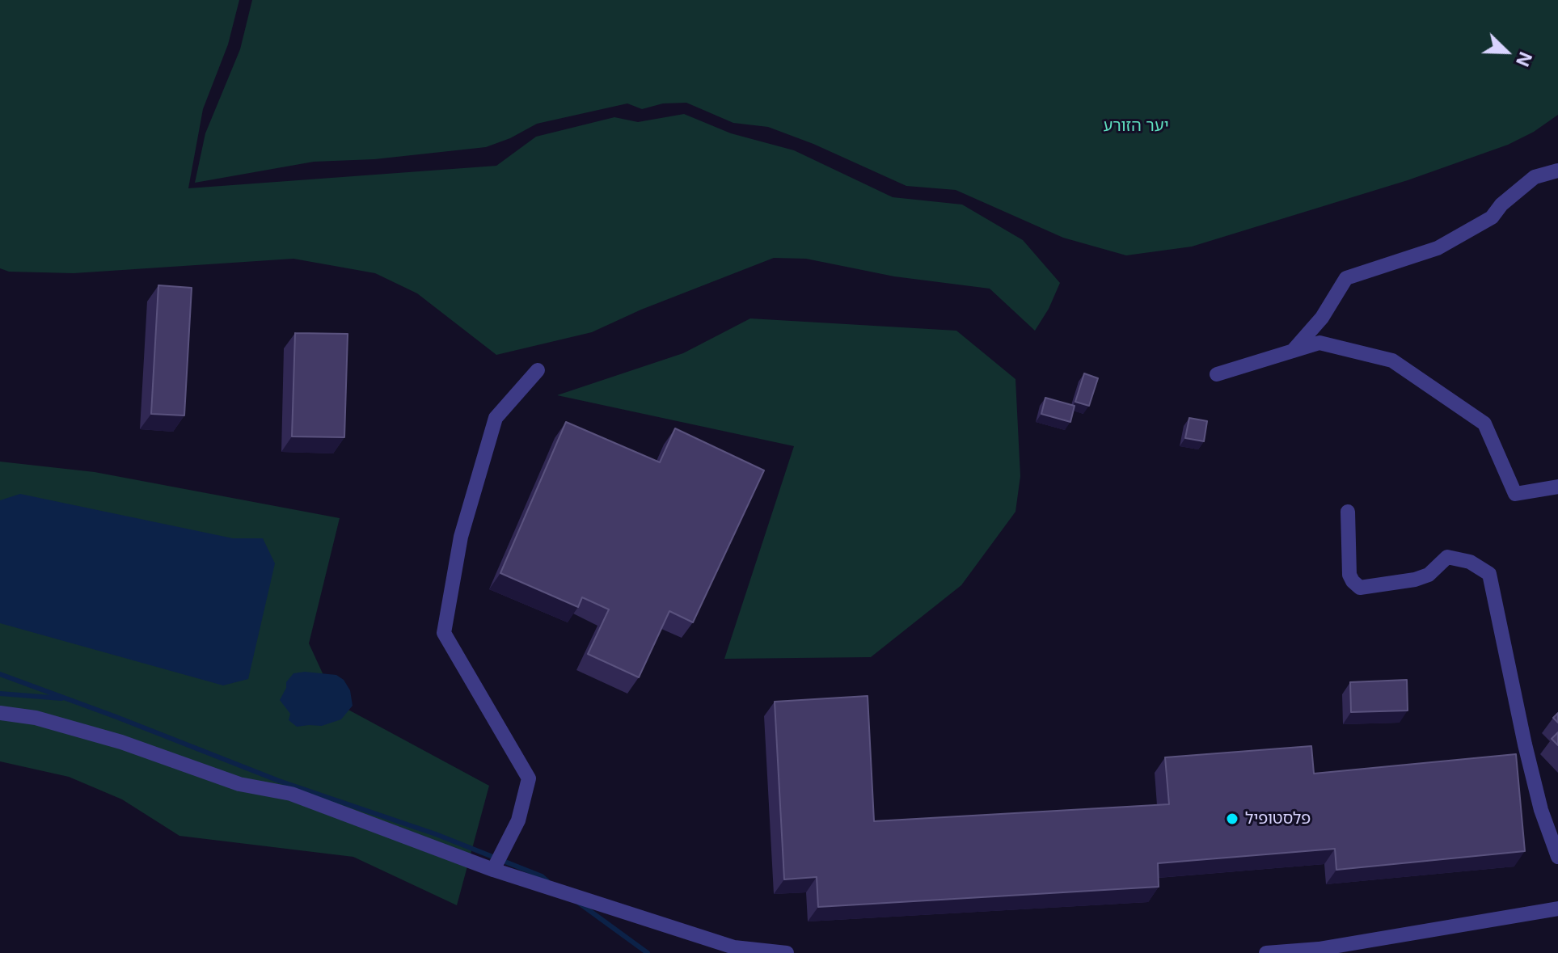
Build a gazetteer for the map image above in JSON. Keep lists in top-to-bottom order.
{
  "parks": ["יער הזורע"],
  "places": ["פלסטופיל"],
  "north": "bottom right"
}
